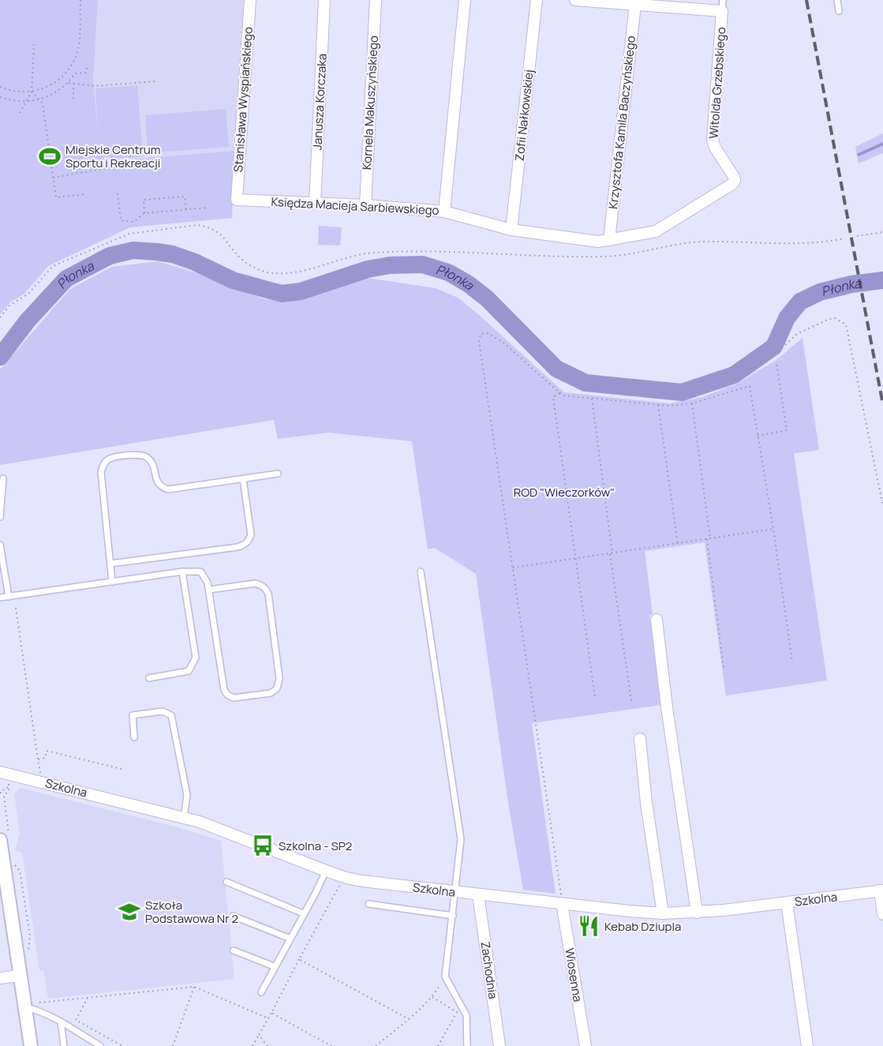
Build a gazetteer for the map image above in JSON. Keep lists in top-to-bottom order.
{
  "streets": {
    "street": [
      "Witolda Grzebskiego",
      "Stanisława Wyspiańskiego",
      "Janusza Korczaka",
      "Kornela Makuszyńskiego",
      "Zofii Nałkowskiej",
      "Krzysztofa Kamila Baczyńskiego",
      "Księdza Macieja Sarbiewskiego",
      "Szkolna",
      "Zachodnia",
      "Wiosenna"
    ]
  },
  "crossings": [
    ["Witolda Grzebskiego", "Księdza Macieja Sarbiewskiego"],
    ["Stanisława Wyspiańskiego", "Księdza Macieja Sarbiewskiego"],
    ["Janusza Korczaka", "Księdza Macieja Sarbiewskiego"],
    ["Kornela Makuszyńskiego", "Księdza Macieja Sarbiewskiego"],
    ["Zofii Nałkowskiej", "Księdza Macieja Sarbiewskiego"],
    ["Krzysztofa Kamila Baczyńskiego", "Księdza Macieja Sarbiewskiego"],
    ["Szkolna", "Zachodnia"],
    ["Szkolna", "Wiosenna"]
  ],
  "water": ["Płonka"],
  "parks": ["ROD \"Wieczorków\""],
  "places": {
    "sports": ["Miejskie Centrum Sportu i Rekreacji"],
    "bus stop": ["Szkolna - SP2"],
    "school or university": ["Szkoła Podstawowa Nr 2"],
    "restaurant": ["Kebab Dziupla"]
  }
}
